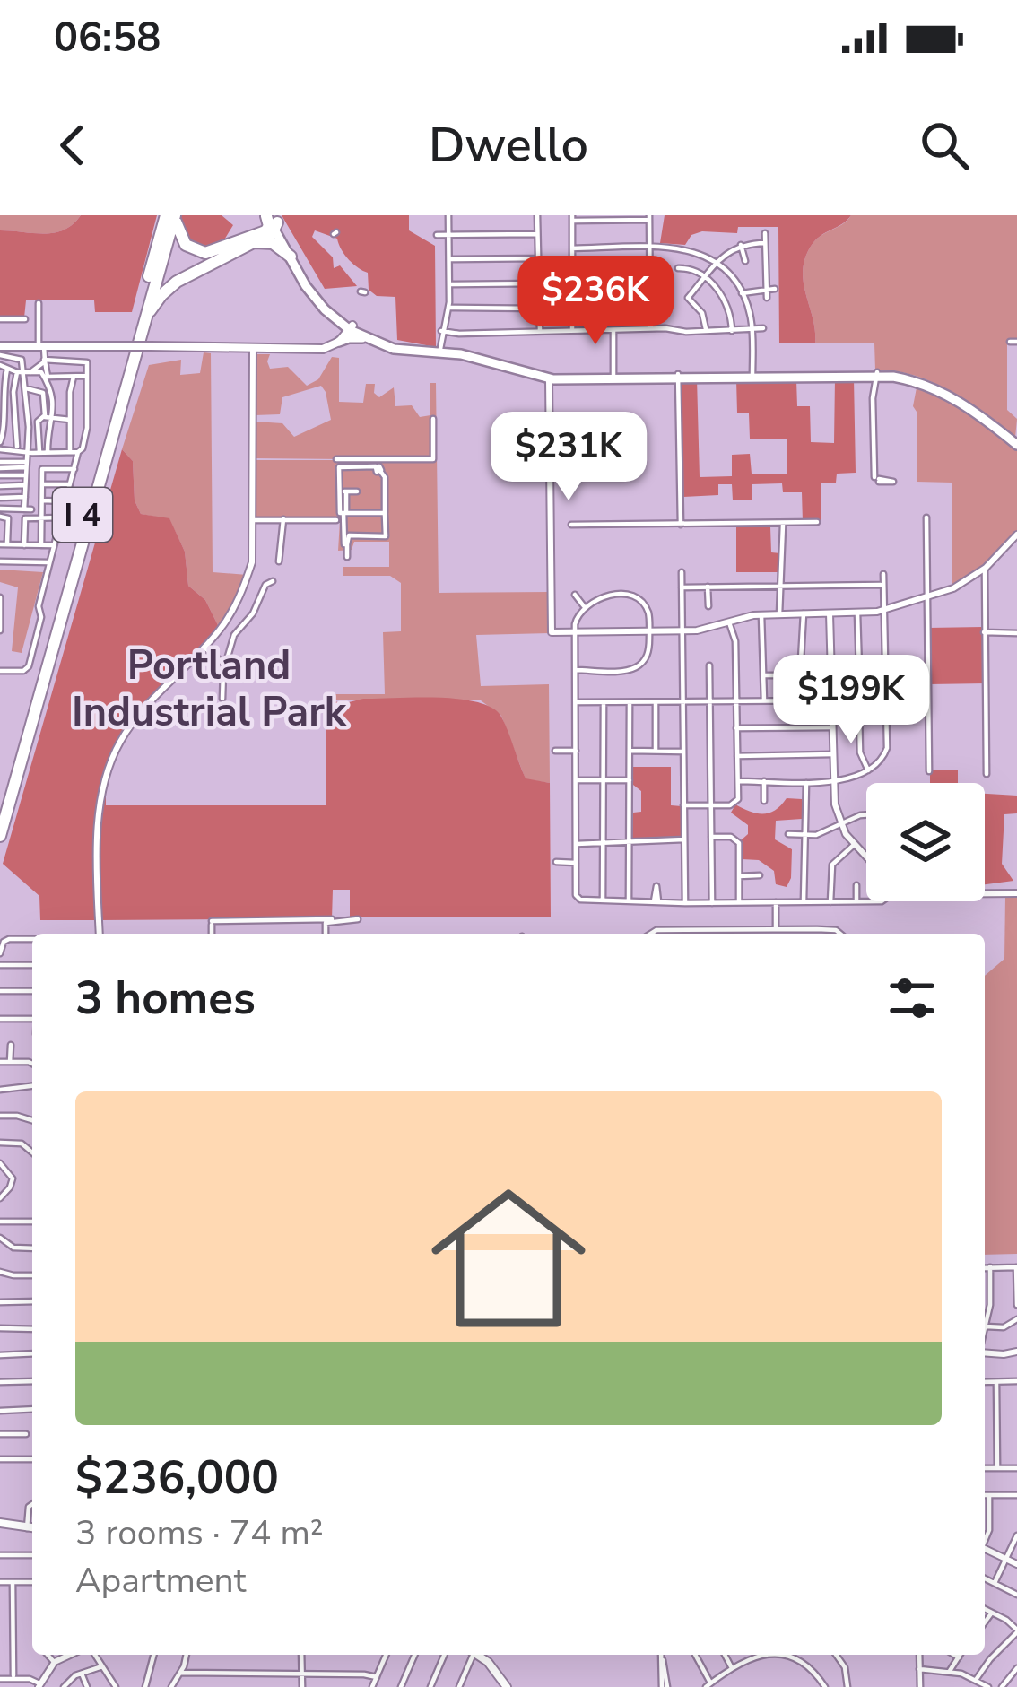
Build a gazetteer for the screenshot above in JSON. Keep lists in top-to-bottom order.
{
  "streets": {
    "highway": ["I 4"]
  },
  "districts": ["Portland Industrial Park"],
  "page": {
    "status": "06:58",
    "header": "Dwello",
    "price": ["$236K", "$231K", "$199K"],
    "heading": "3 homes",
    "list": [
      {
        "name": "$236,000",
        "note": "3 rooms · 74 m² · Apartment"
      }
    ]
  }
}
